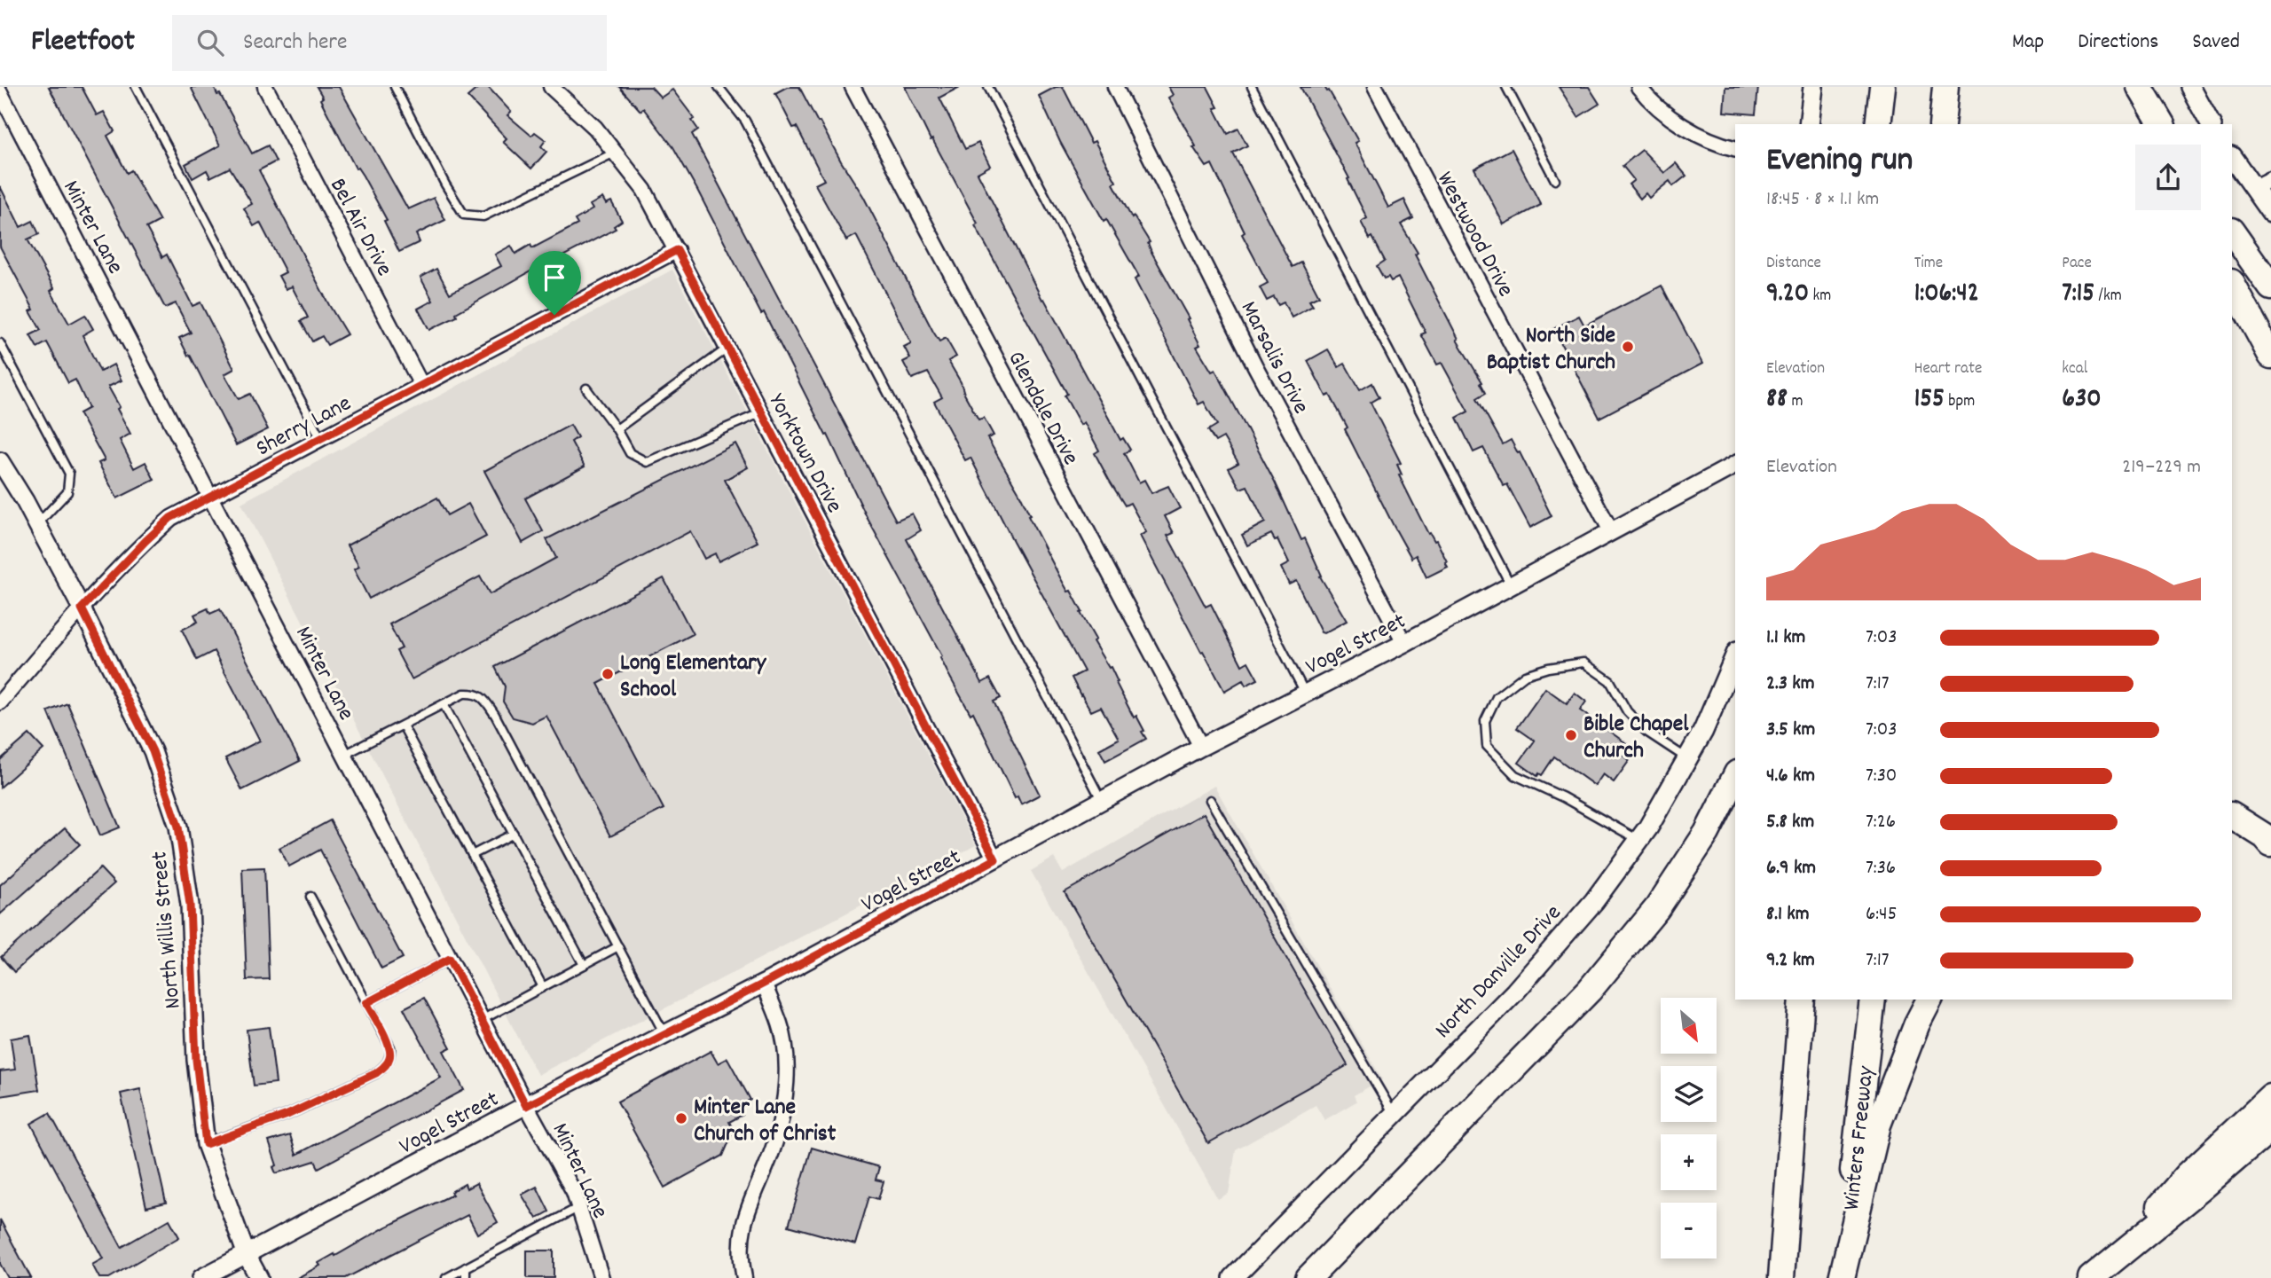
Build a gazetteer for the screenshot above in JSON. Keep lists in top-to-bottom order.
{
  "streets": {
    "highway": ["Winters Freeway"],
    "main road": ["North Danville Drive"],
    "street": [
      "Minter Lane",
      "Bel Air Drive",
      "Westwood Drive",
      "Marsalis Drive",
      "Glendale Drive",
      "Sherry Lane",
      "Yorktown Drive",
      "Vogel Street",
      "North Willis Street"
    ]
  },
  "crossings": [
    ["Minter Lane", "Sherry Lane"],
    ["Minter Lane", "Vogel Street"],
    ["Bel Air Drive", "Sherry Lane"],
    ["Westwood Drive", "Vogel Street"],
    ["Marsalis Drive", "Vogel Street"],
    ["Glendale Drive", "Vogel Street"],
    ["Sherry Lane", "Yorktown Drive"],
    ["Sherry Lane", "North Willis Street"],
    ["Yorktown Drive", "Vogel Street"],
    ["Vogel Street", "North Willis Street"]
  ],
  "places": [
    "North Side Baptist Church",
    "Long Elementary School",
    "Bible Chapel Church",
    "Minter Lane Church of Christ"
  ],
  "north": "bottom right",
  "page": {
    "header": "Fleetfoot",
    "search": "Search here",
    "nav": ["Map", "Directions", "Saved"],
    "heading": ["Evening run", "18:45 · 8 × 1.1 km"],
    "stats": [
      ["Distance", "9.20 km"],
      ["Time", "1:06:42"],
      ["Pace", "7:15 /km"],
      ["Elevation", "88 m"],
      ["Heart rate", "155 bpm"],
      ["kcal", "630"]
    ],
    "chart": ["Elevation", "219–229 m"],
    "list": [
      {
        "name": "1.1 km",
        "note": "7:03"
      },
      {
        "name": "2.3 km",
        "note": "7:17"
      },
      {
        "name": "3.5 km",
        "note": "7:03"
      },
      {
        "name": "4.6 km",
        "note": "7:30"
      },
      {
        "name": "5.8 km",
        "note": "7:26"
      },
      {
        "name": "6.9 km",
        "note": "7:36"
      },
      {
        "name": "8.1 km",
        "note": "6:45"
      },
      {
        "name": "9.2 km",
        "note": "7:17"
      }
    ],
    "map_buttons": ["+", "−"]
  }
}
